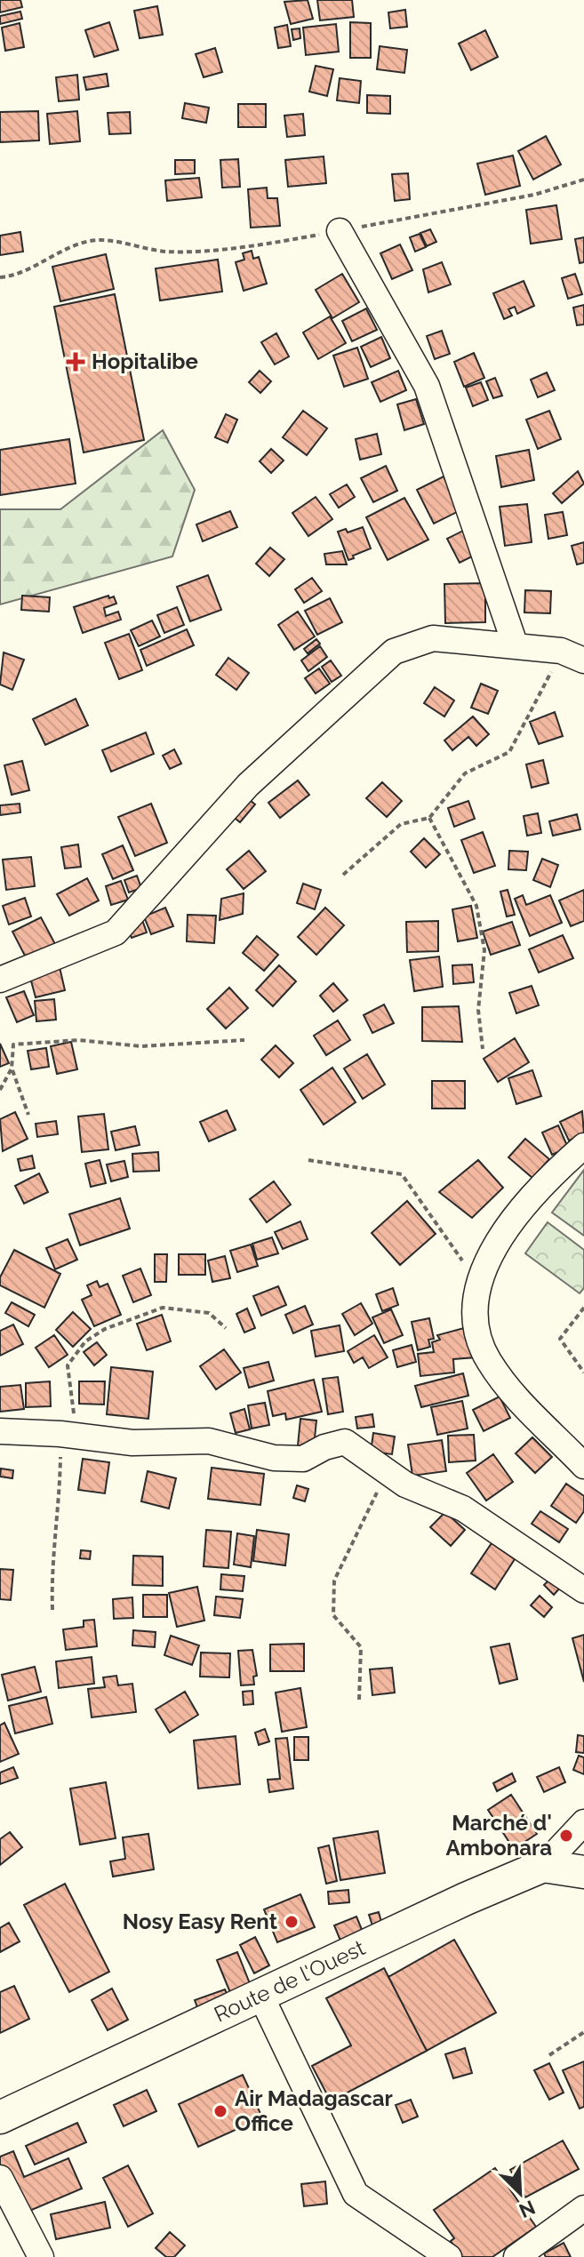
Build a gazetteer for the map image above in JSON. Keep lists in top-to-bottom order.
{
  "streets": {
    "main road": ["Route de l'Ouest"]
  },
  "places": {
    "health": ["Hopitalibe"],
    "other": ["Marché d' Ambonara", "Nosy Easy Rent", "Air Madagascar Office"]
  },
  "north": "bottom right"
}
